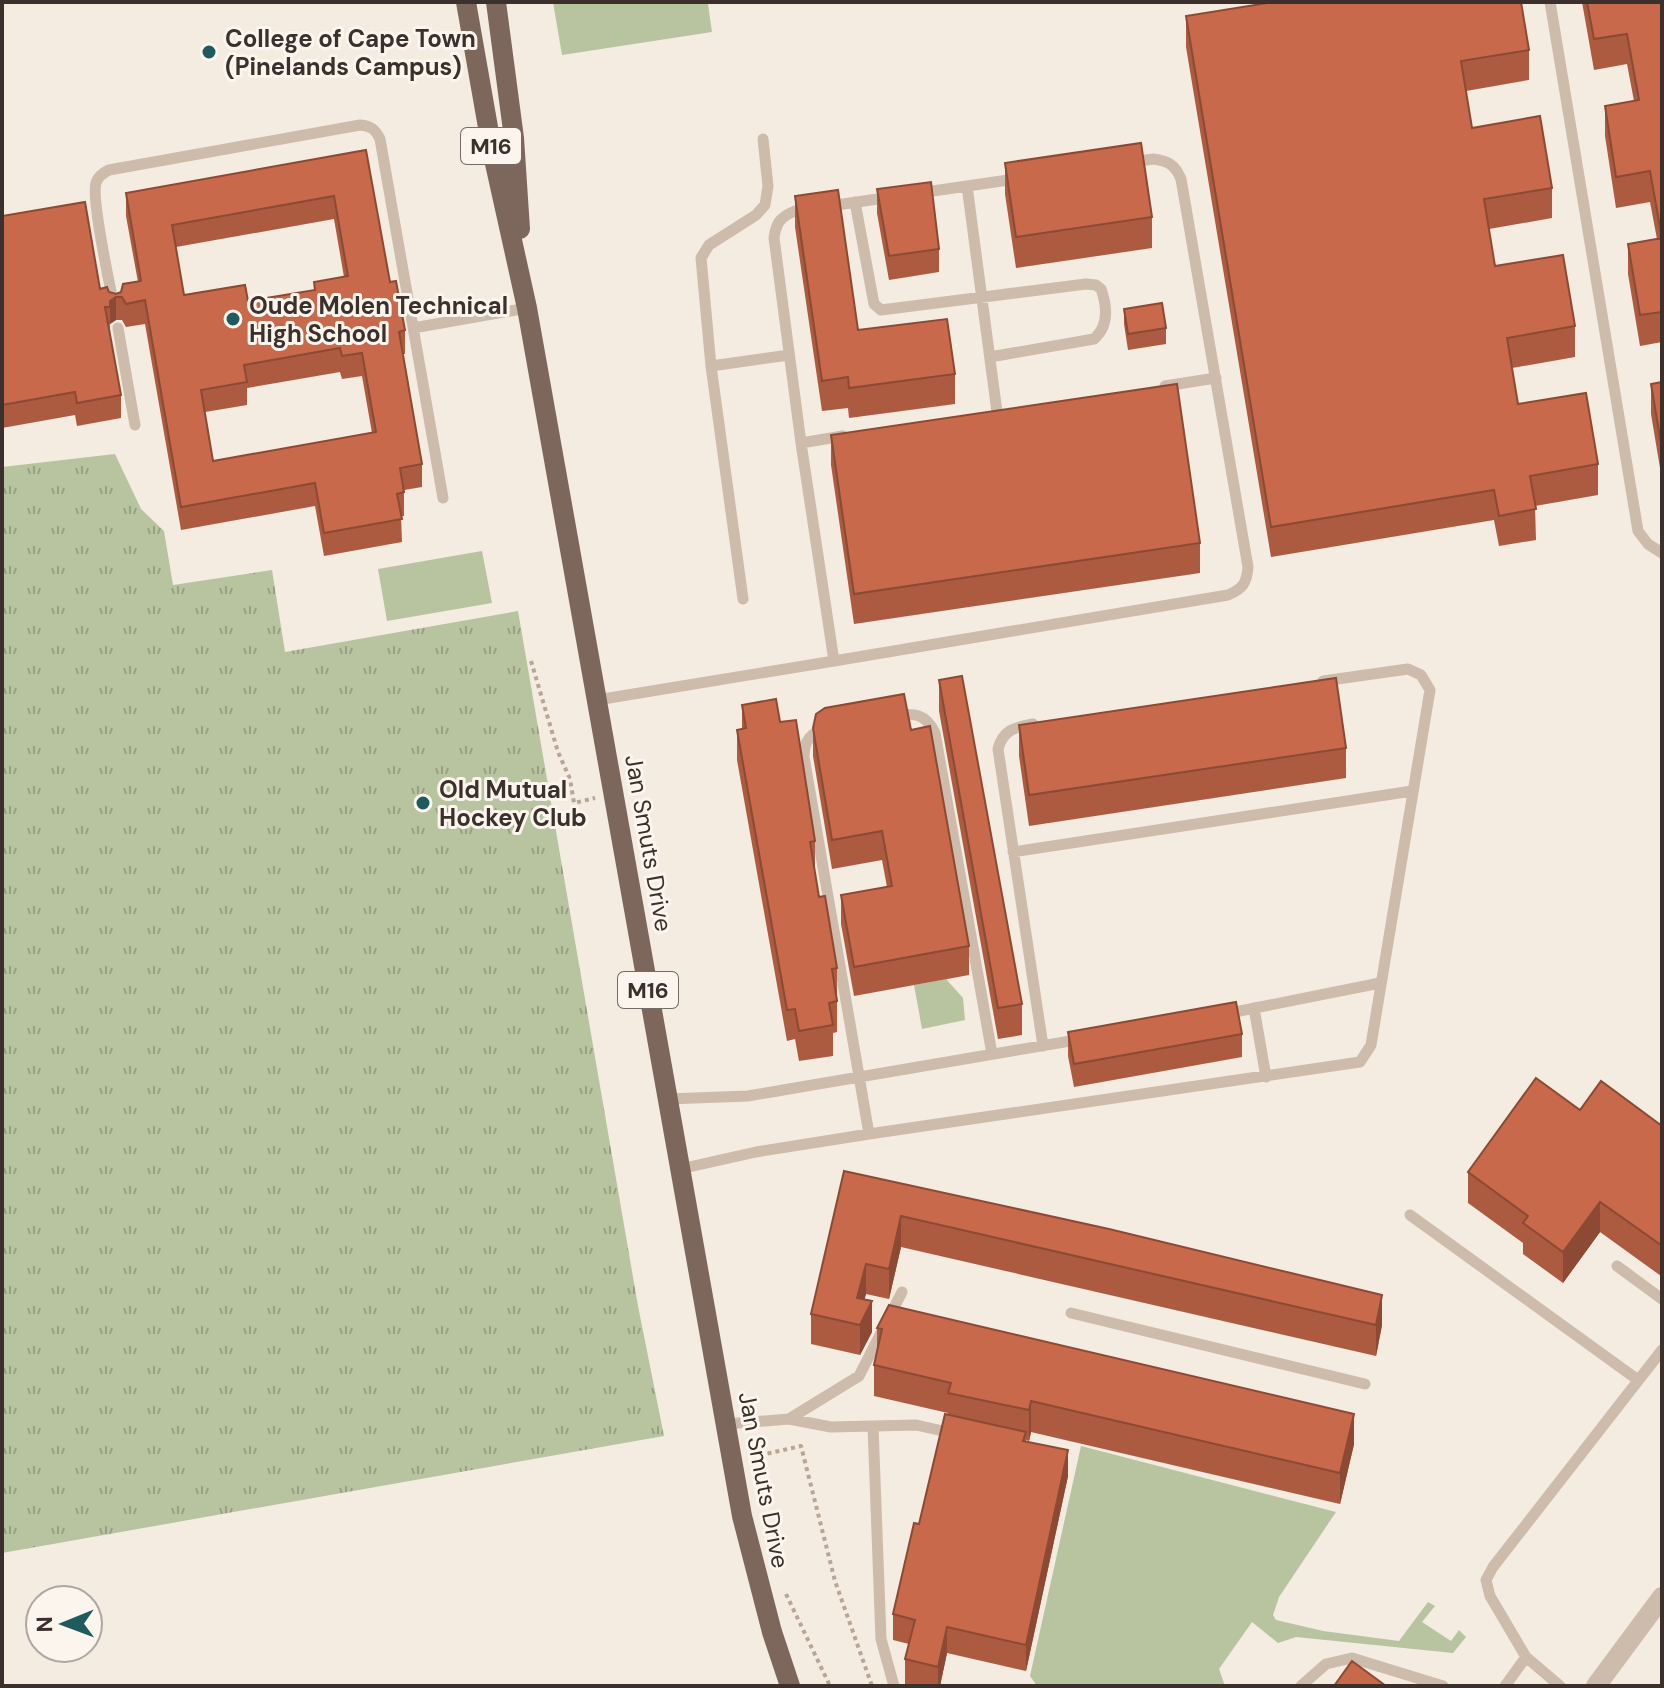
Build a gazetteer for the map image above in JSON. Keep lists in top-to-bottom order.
{
  "streets": {
    "main road": ["M16", "Jan Smuts Drive"]
  },
  "places": ["College of Cape Town (Pinelands Campus)", "Oude Molen Technical High School", "Old Mutual Hockey Club"],
  "north": "left"
}
